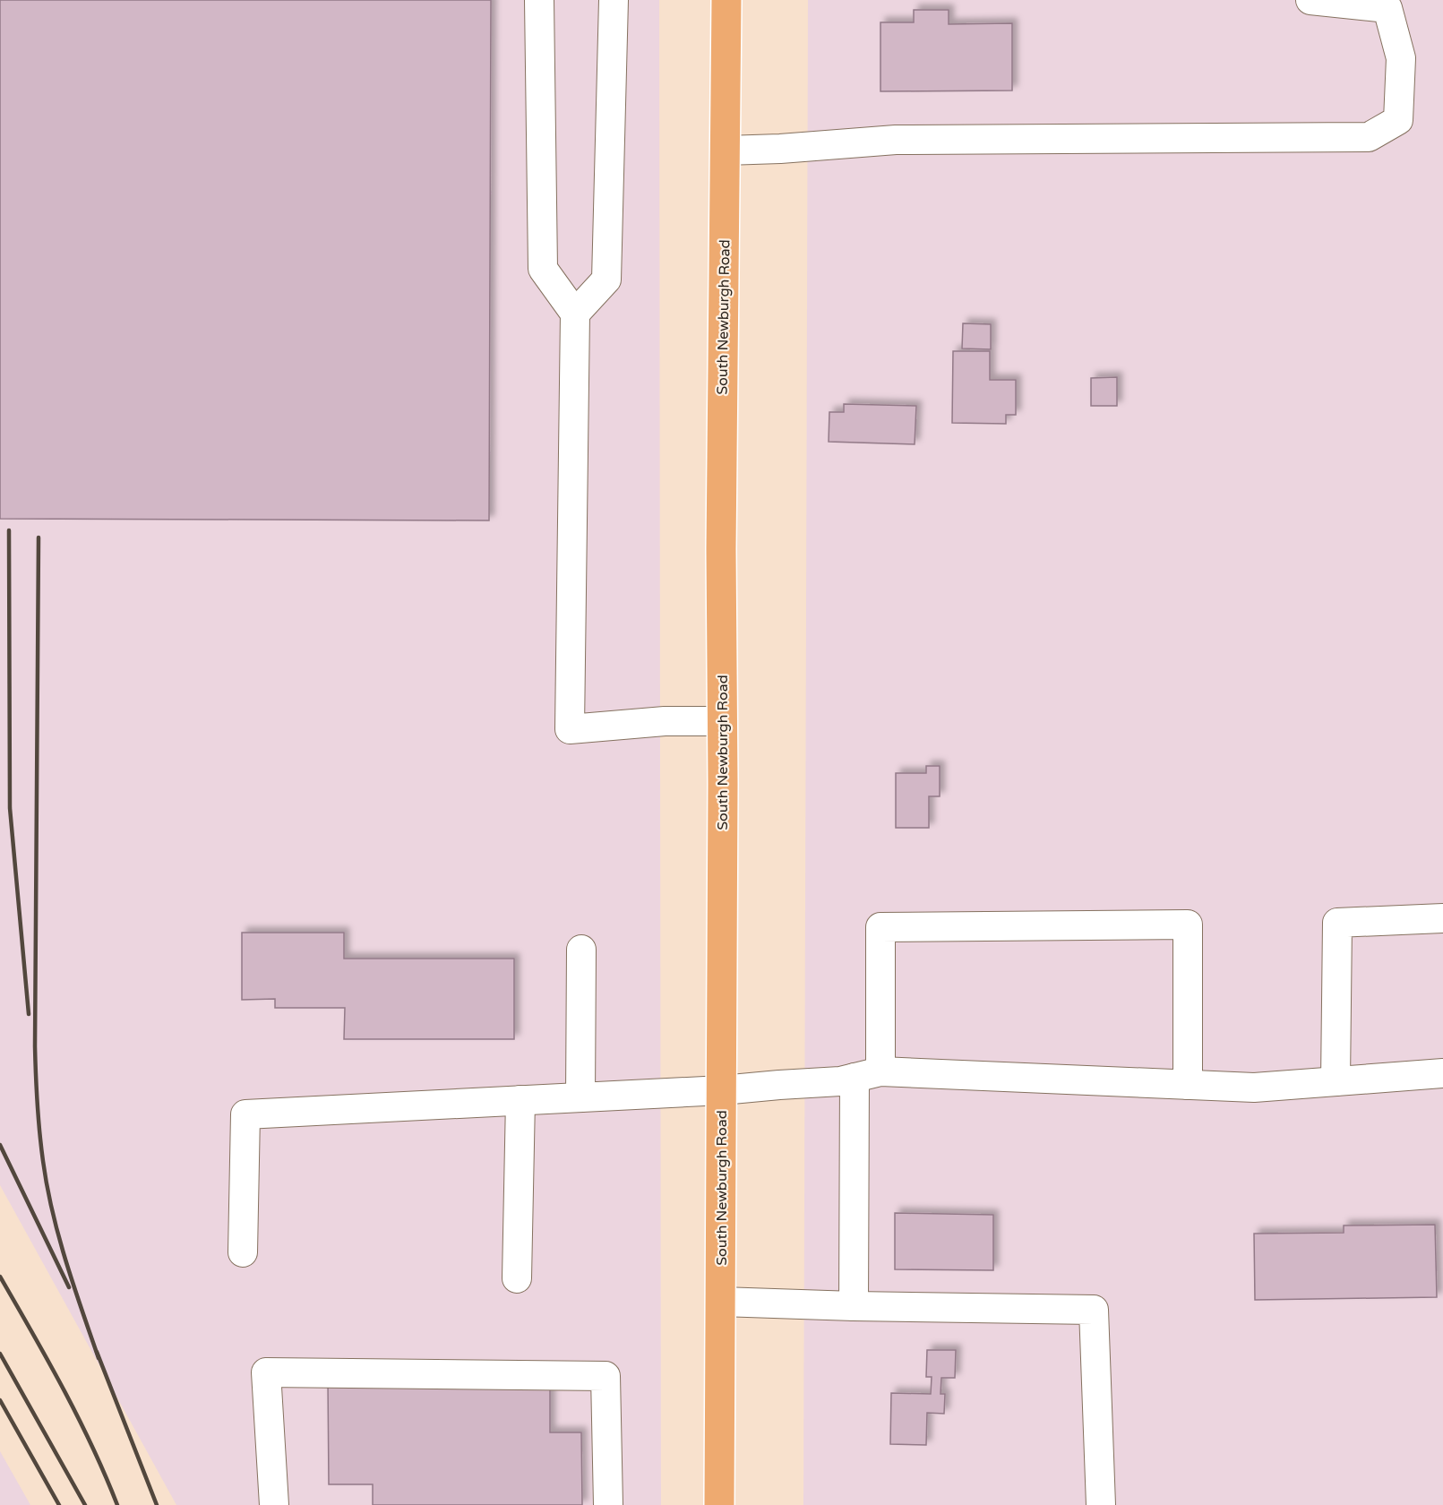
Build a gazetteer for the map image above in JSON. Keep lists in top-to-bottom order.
{
  "streets": {
    "main road": ["South Newburgh Road"]
  }
}
